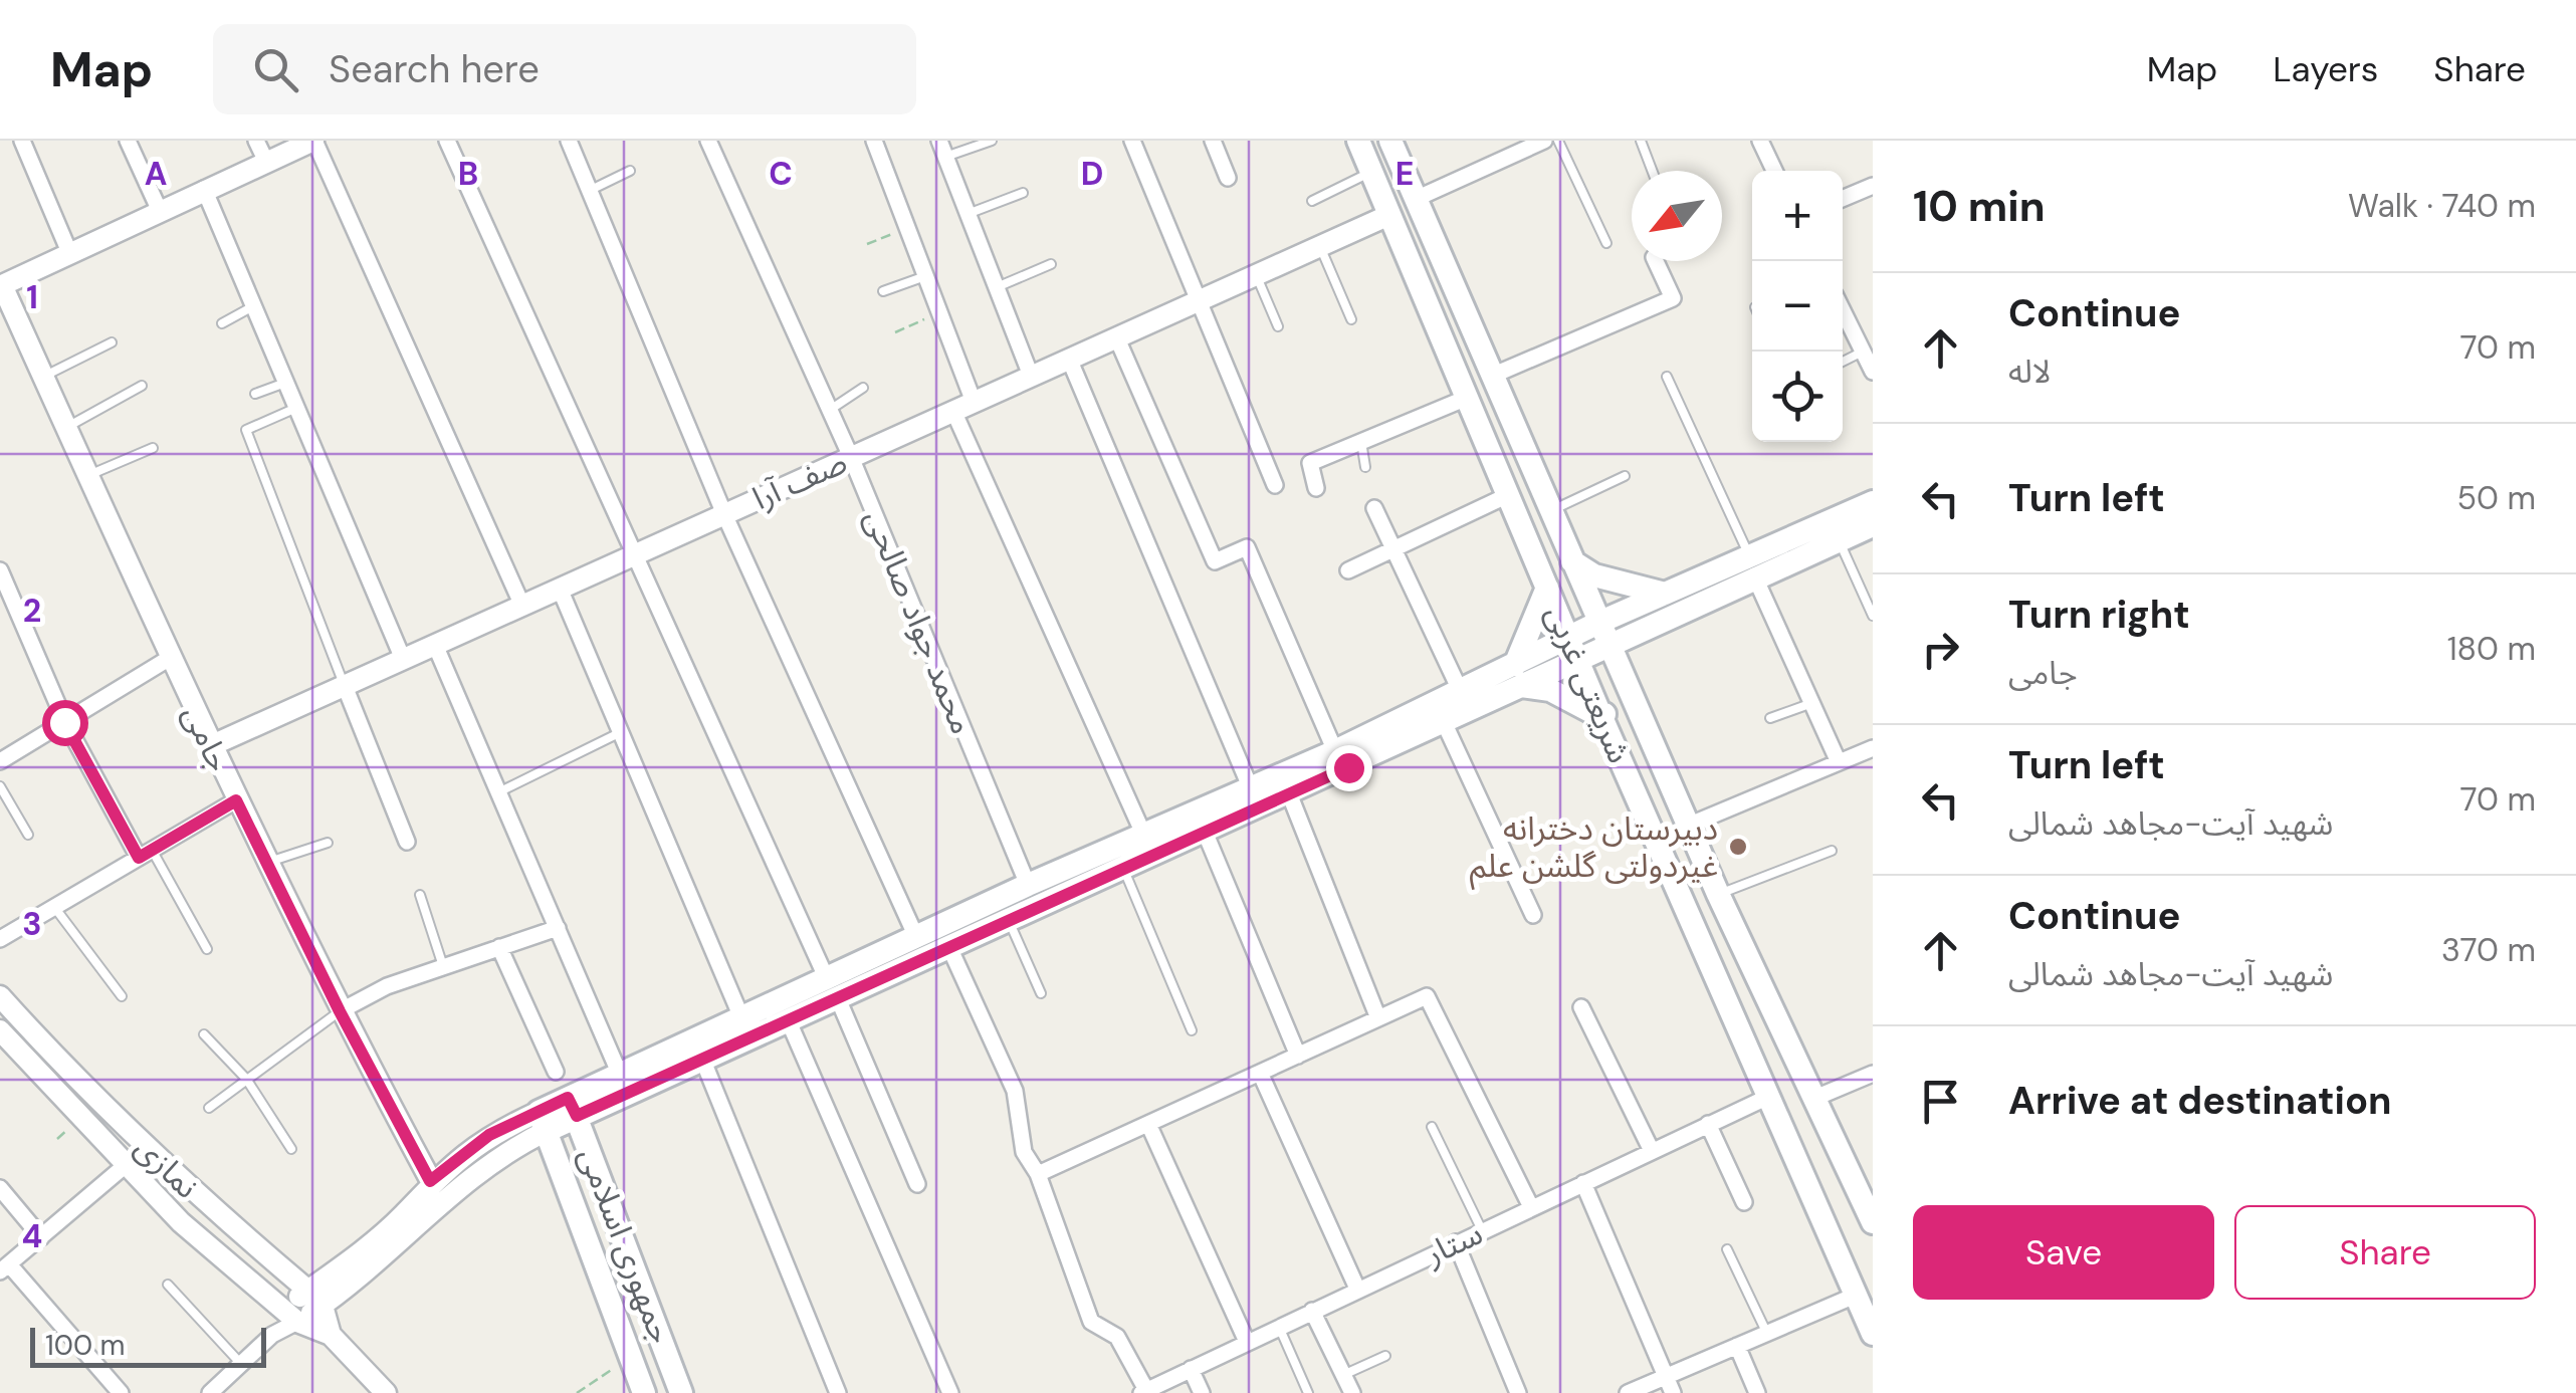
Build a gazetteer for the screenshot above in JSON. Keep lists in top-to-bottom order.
{
  "streets": {
    "main road": ["شریعتی غربی", "جمهوری اسلامی"],
    "street": [
      "صف آرا",
      "محمد جواد صالحی",
      "جامی",
      "نمازی",
      "ستار"
    ]
  },
  "crossings": [
    ["صف آرا", "محمد جواد صالحی"],
    ["صف آرا", "شریعتی غربی"],
    ["صف آرا", "جامی"],
    ["شریعتی غربی", "ستار"]
  ],
  "places": ["دبیرستان دخترانه غیردولتی گلشن علم"],
  "scale_bar": "100 m",
  "north": "bottom left",
  "page": {
    "header": "Map",
    "search": "Search here",
    "nav": ["Map", "Layers", "Share"],
    "heading": ["10 min", "Walk · 740 m"],
    "map_buttons": ["+", "−"],
    "list": [
      ["Continue", "لاله", "70 m"],
      ["Turn left", "50 m"],
      ["Turn right", "جامی", "180 m"],
      ["Turn left", "شهید آیت-مجاهد شمالی", "70 m"],
      ["Continue", "شهید آیت-مجاهد شمالی", "370 m"],
      "Arrive at destination"
    ],
    "buttons": ["Save", "Share"],
    "scale": "100 m"
  },
  "grid": {
    "columns": [
      "A",
      "B",
      "C",
      "D",
      "E"
    ],
    "rows": [
      "1",
      "2",
      "3",
      "4"
    ]
  }
}
